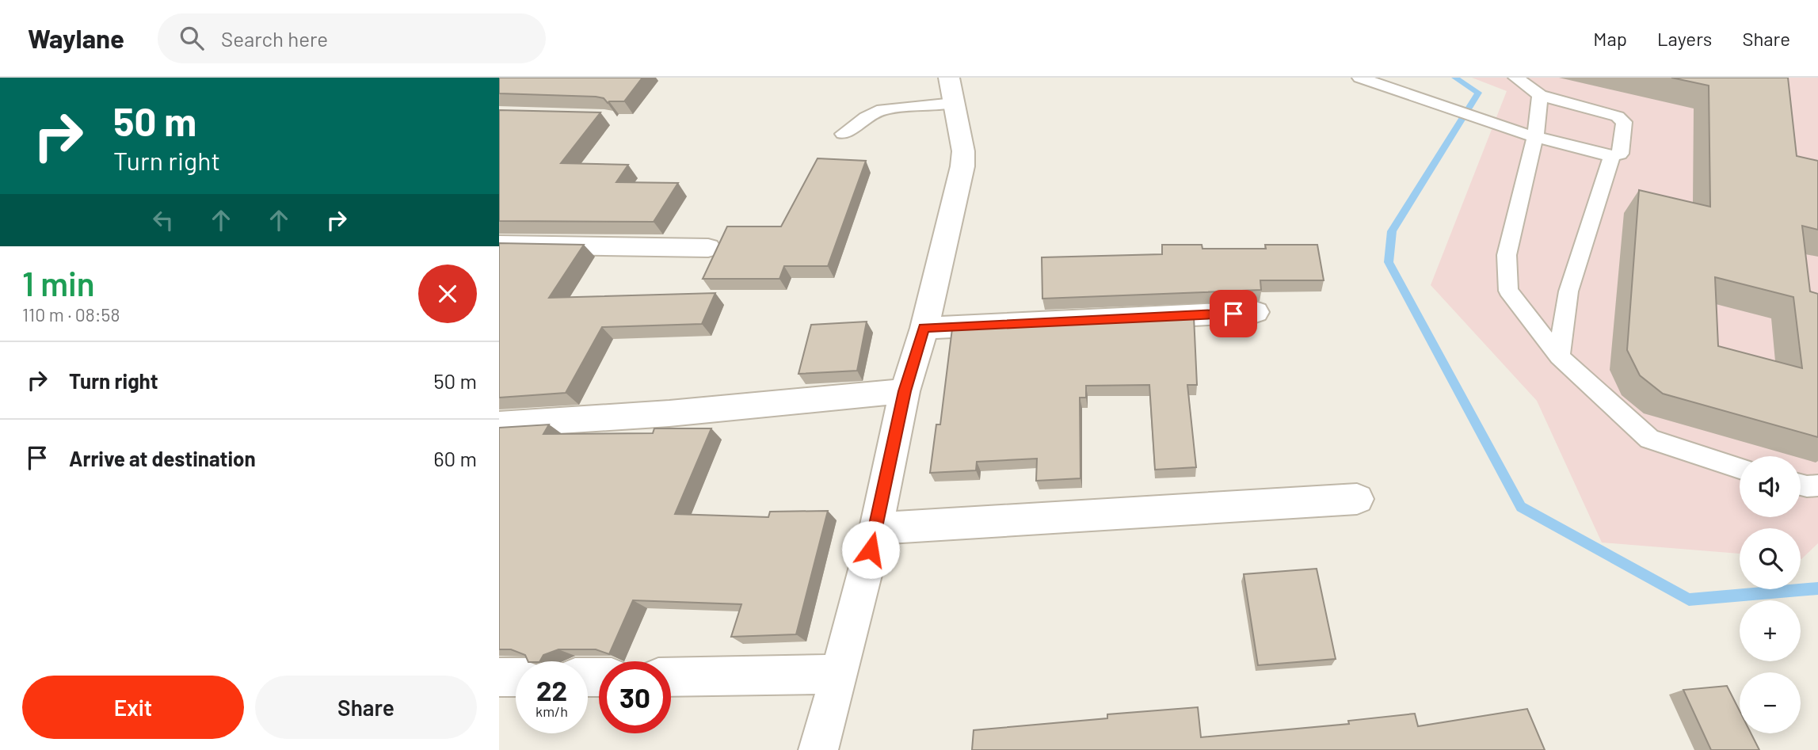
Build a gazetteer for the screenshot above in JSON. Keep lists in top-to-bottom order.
{
  "page": {
    "header": "Waylane",
    "search": "Search here",
    "nav": ["Map", "Layers", "Share"],
    "turn": ["50 m", "Turn right"],
    "heading": ["1 min", "110 m · 08:58"],
    "list": [
      {
        "name": "Turn right",
        "value": "50 m"
      },
      {
        "name": "Arrive at destination",
        "value": "60 m"
      }
    ],
    "map_buttons": ["+", "−"],
    "speed": "22 km/h",
    "limit": "30",
    "buttons": ["Exit", "Share"]
  }
}
